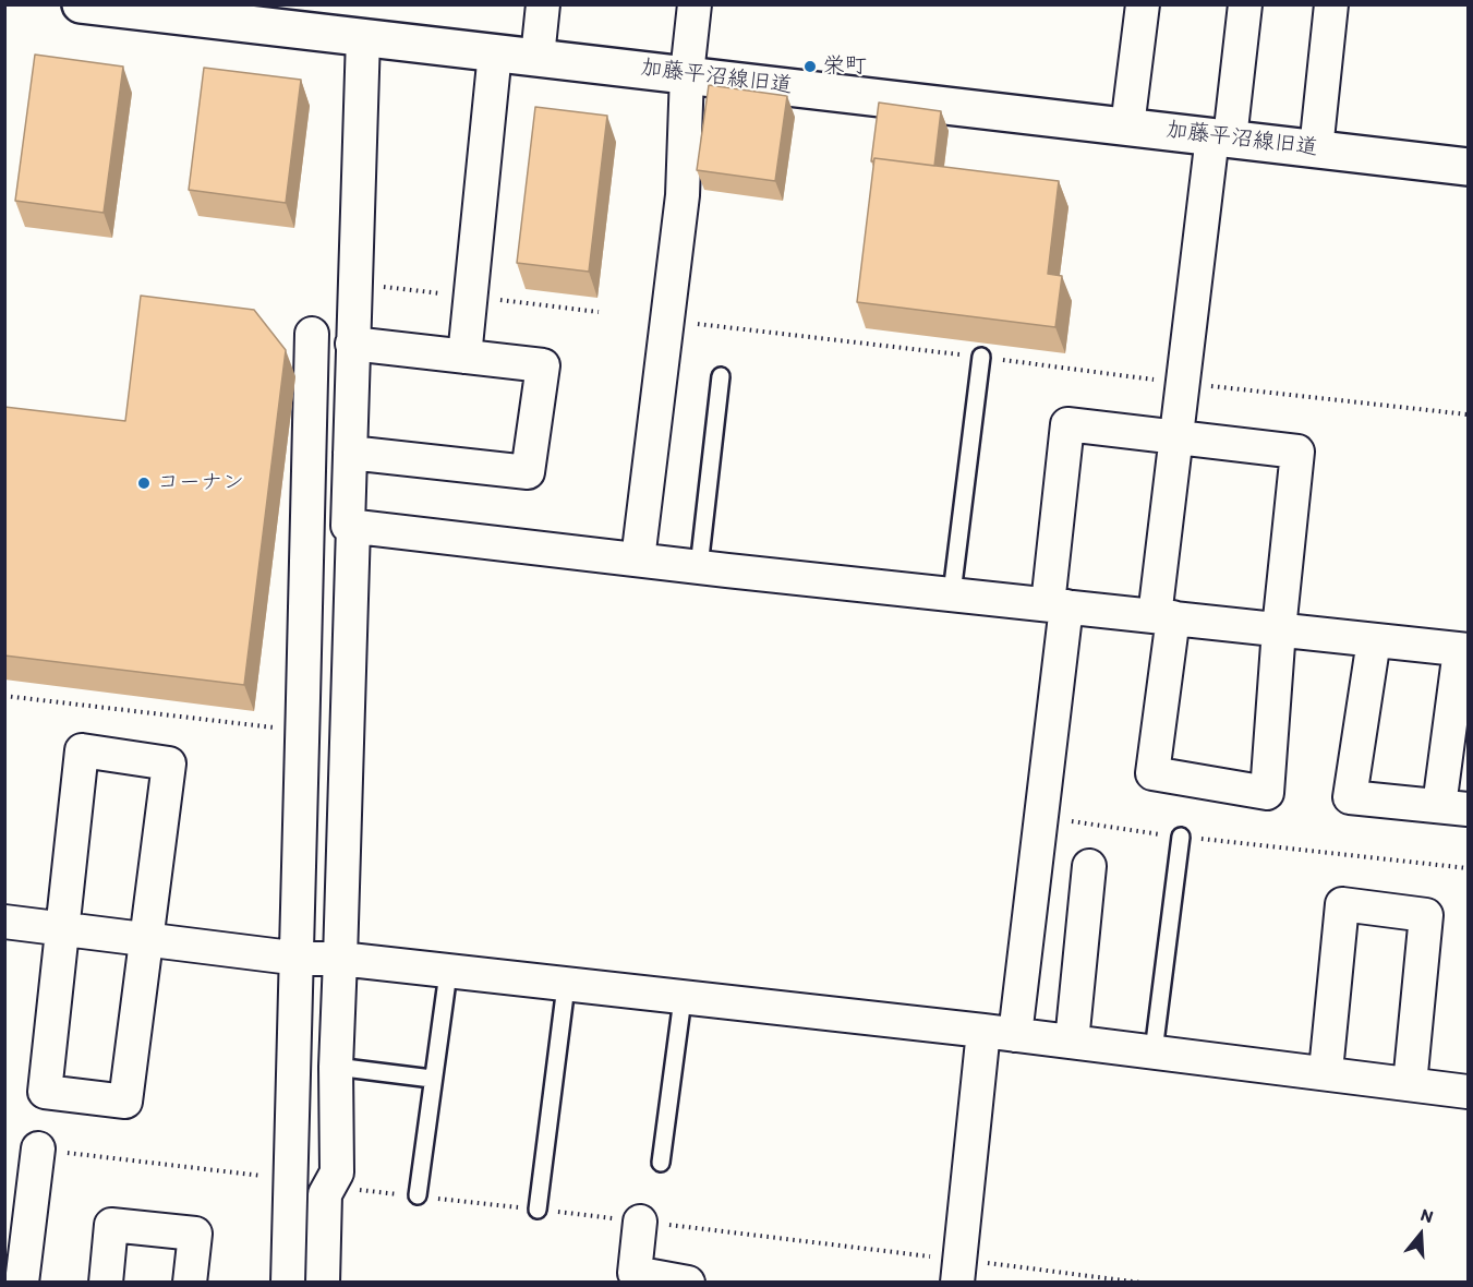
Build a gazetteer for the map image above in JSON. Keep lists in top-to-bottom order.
{
  "streets": {
    "street": ["加藤平沼線旧道"]
  },
  "places": ["栄町", "コーナン"],
  "north": "top"
}
